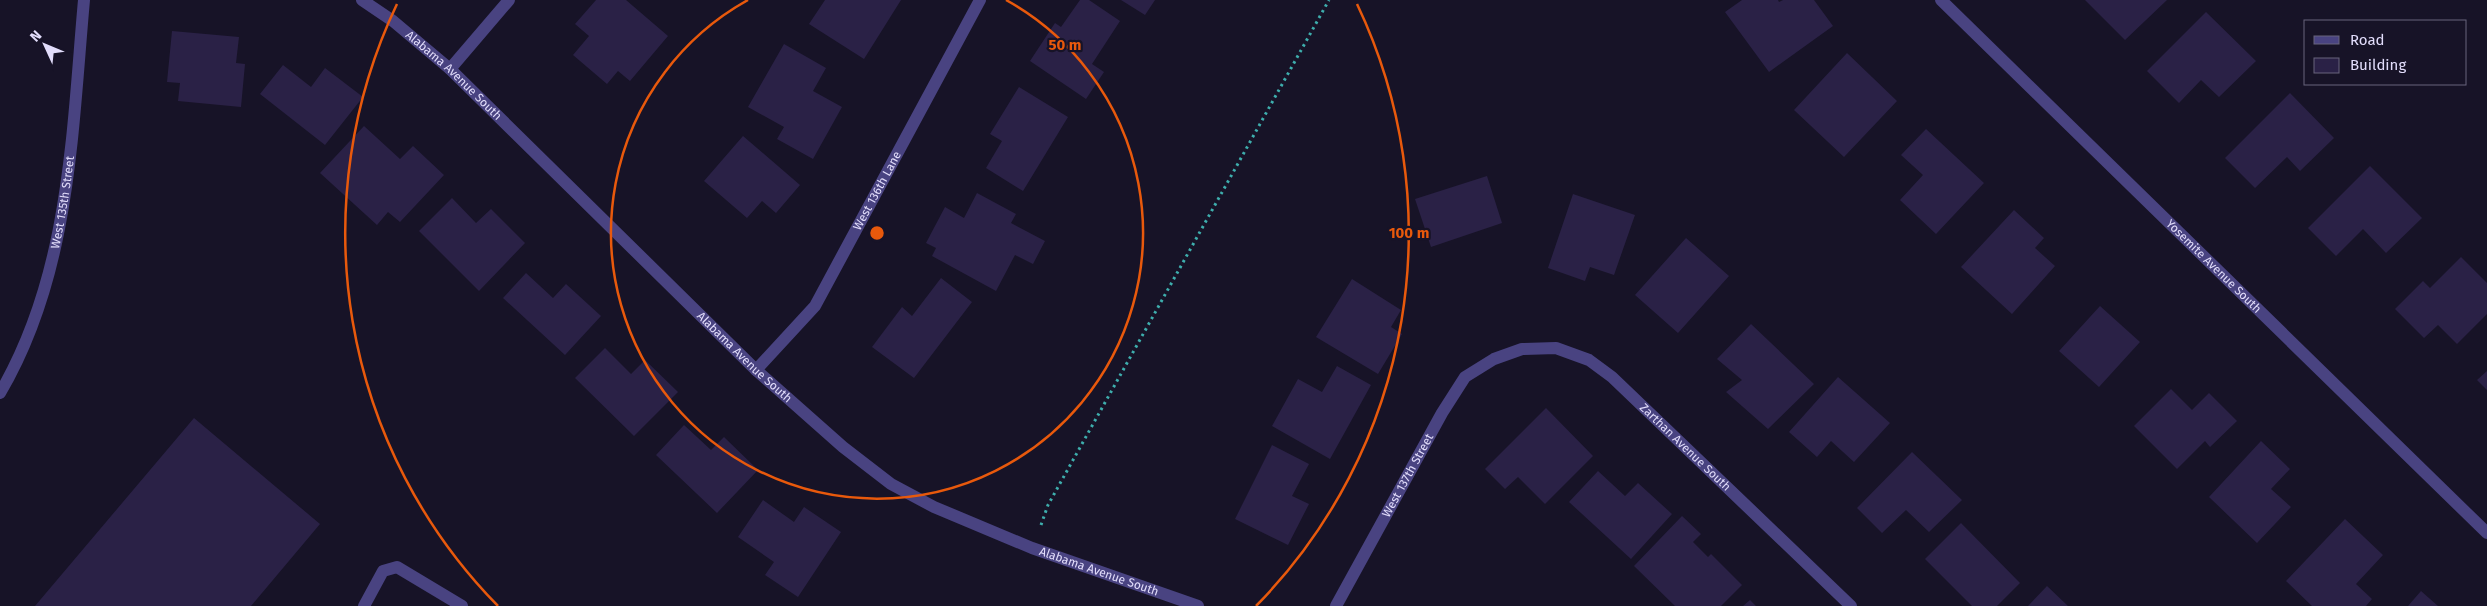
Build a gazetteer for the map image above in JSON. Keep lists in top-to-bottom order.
{
  "streets": {
    "street": [
      "Alabama Avenue South",
      "West 136th Lane",
      "West 135th Street",
      "Yosemite Avenue South",
      "Zarthan Avenue South",
      "West 137th Street"
    ]
  },
  "crossings": [
    ["Alabama Avenue South", "West 136th Lane"],
    ["Zarthan Avenue South", "West 137th Street"]
  ],
  "legend": ["Road", "Building"],
  "north": "top left",
  "rings": ["50 m", "100 m"]
}
